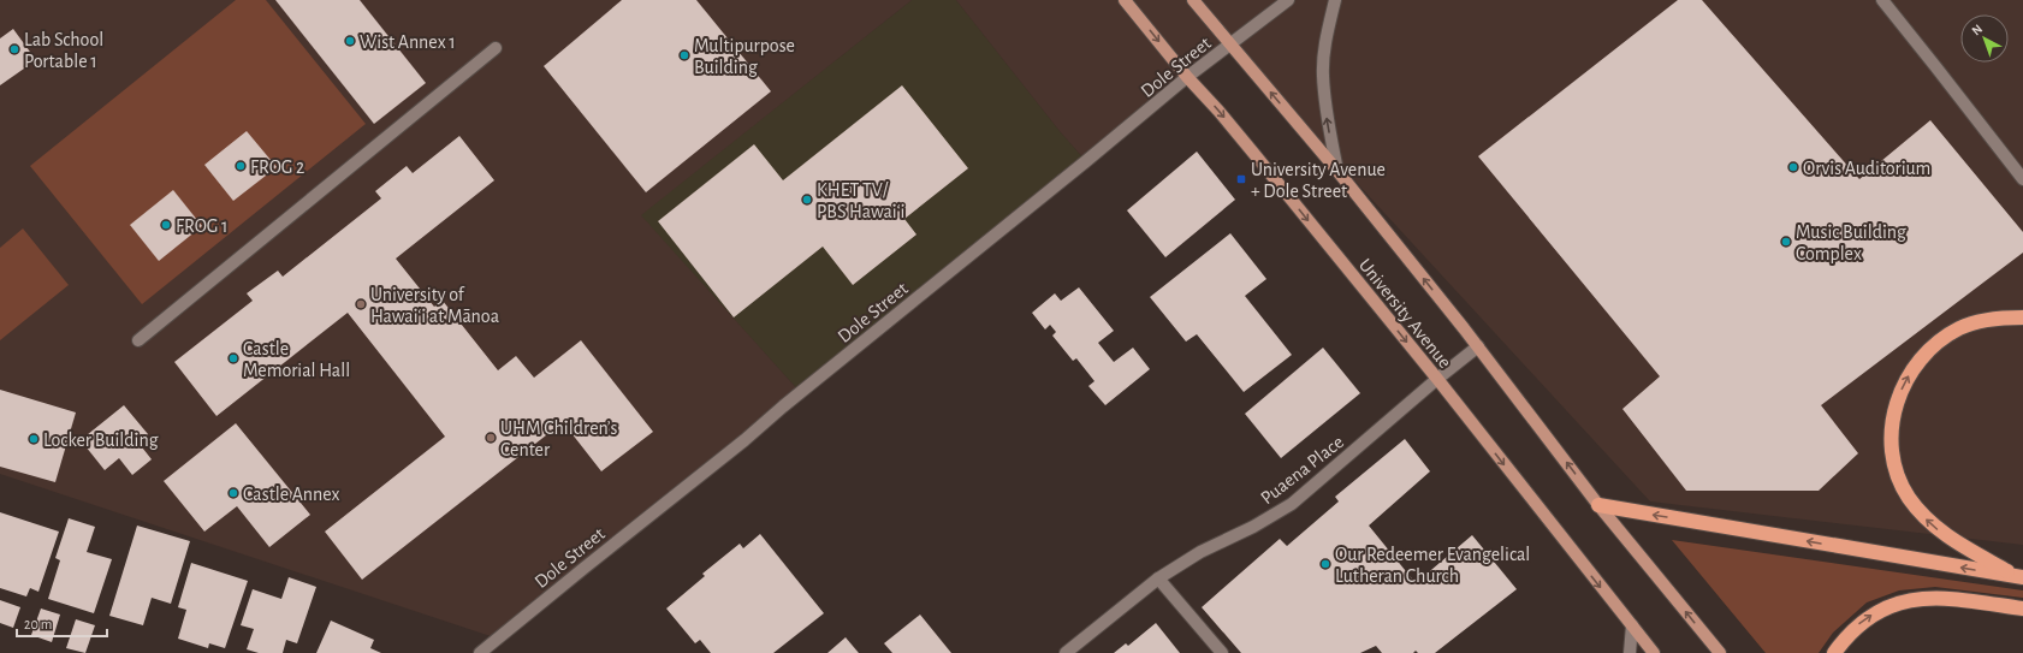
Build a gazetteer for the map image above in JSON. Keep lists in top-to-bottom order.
{
  "streets": {
    "main road": ["University Avenue"],
    "street": ["Dole Street", "Puaena Place"]
  },
  "crossings": [
    ["Dole Street", "University Avenue"],
    ["University Avenue", "Puaena Place"]
  ],
  "places": {
    "other": [
      "Wist Annex 1",
      "Lab School Portable 1",
      "Multipurpose Building",
      "FROG 2",
      "Orvis Auditorium",
      "KHET TV/ PBS Hawai‘i",
      "FROG 1",
      "Music Building Complex",
      "University of Hawaiʻi at Mānoa",
      "Castle Memorial Hall",
      "UHM Children’s Center",
      "Locker Building",
      "Castle Annex",
      "Our Redeemer Evangelical Lutheran Church"
    ],
    "transit": ["University Avenue + Dole Street"]
  },
  "scale_bar": "20 m",
  "north": "top left"
}
